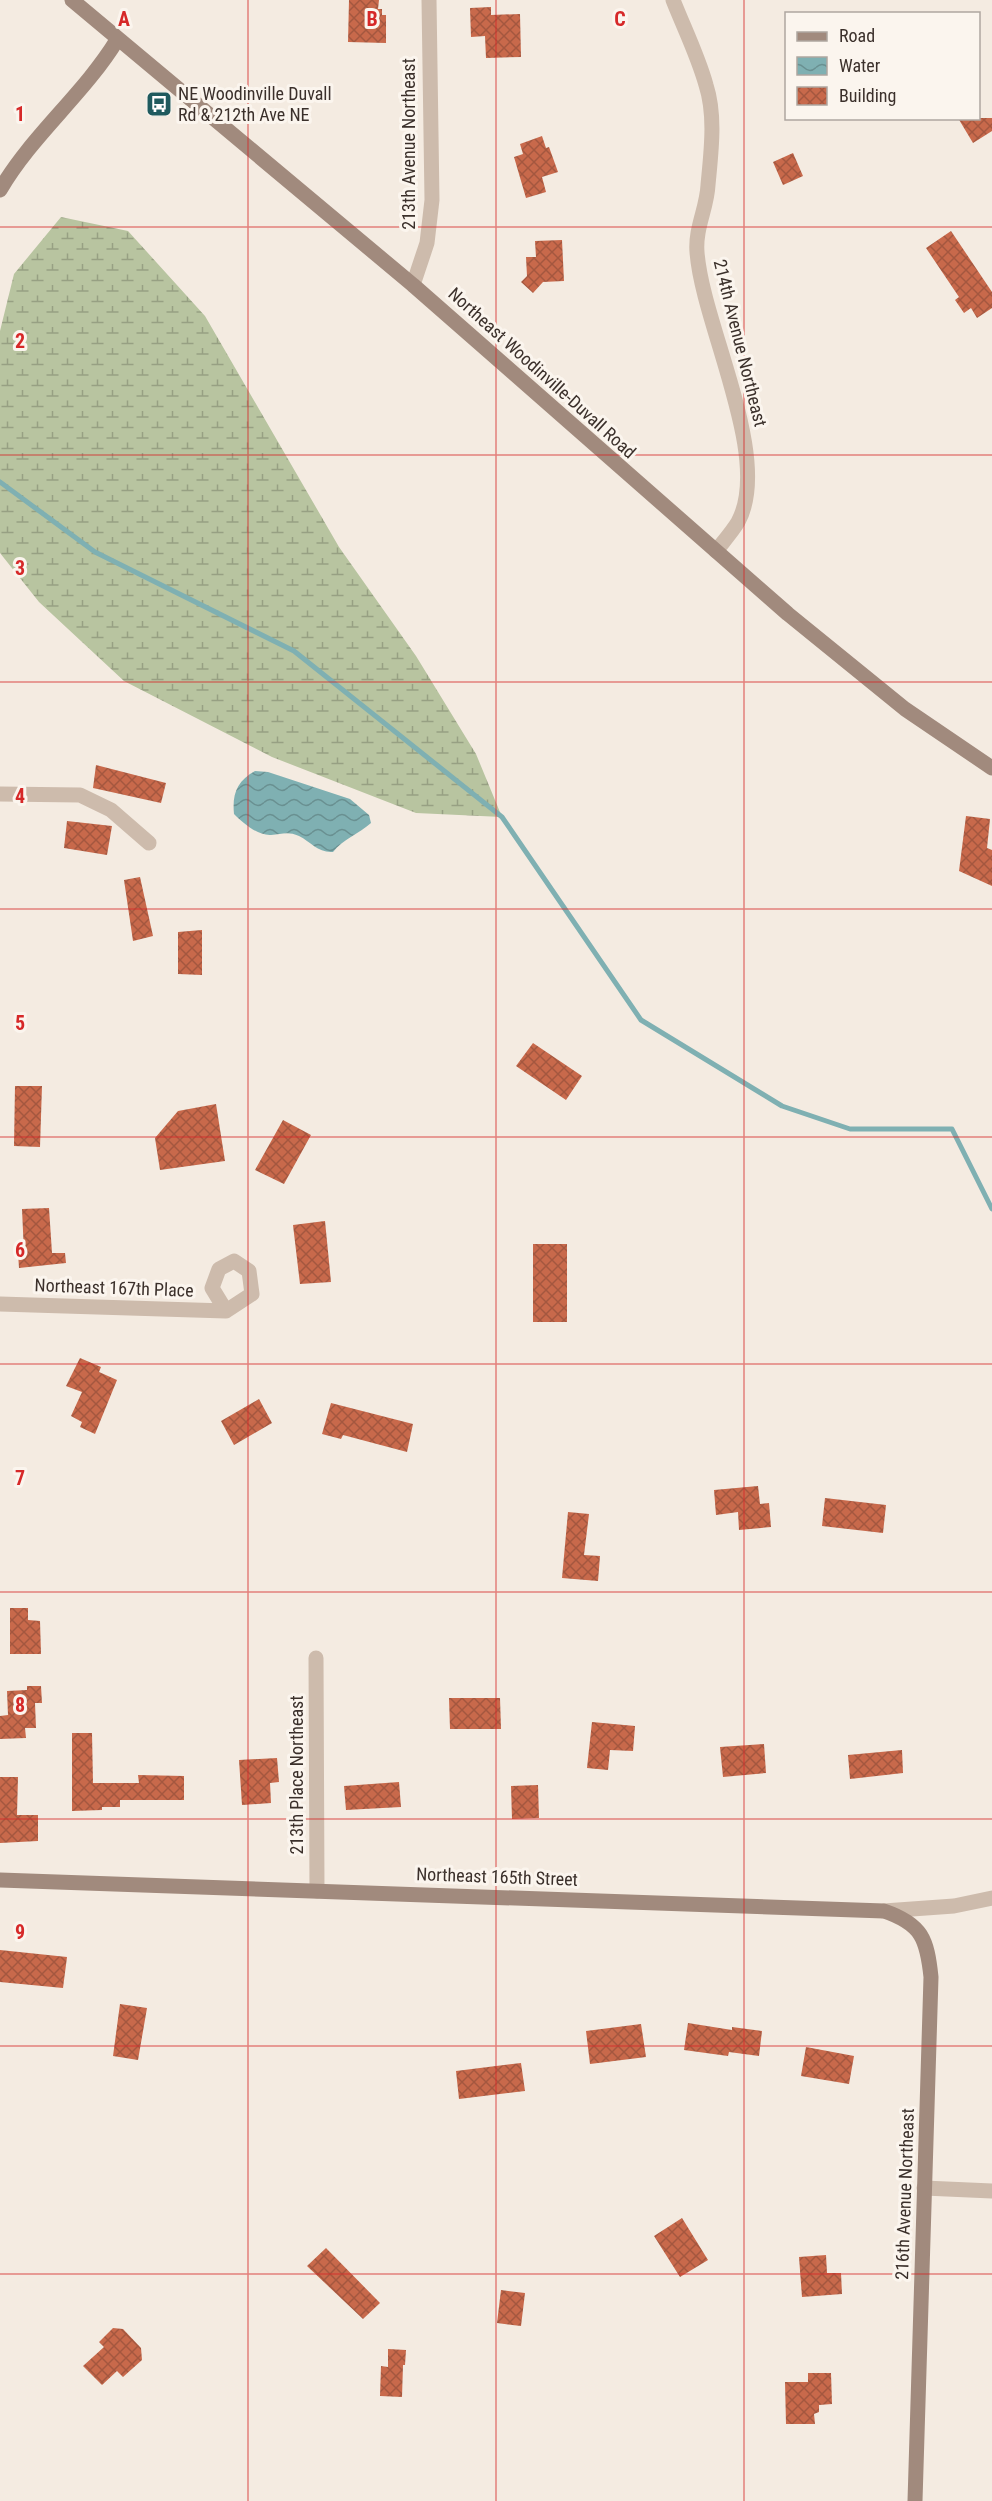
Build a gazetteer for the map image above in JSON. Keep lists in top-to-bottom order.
{
  "streets": {
    "street": [
      "213th Avenue Northeast",
      "214th Avenue Northeast",
      "Northeast Woodinville-Duvall Road",
      "Northeast 167th Place",
      "213th Place Northeast",
      "Northeast 165th Street",
      "216th Avenue Northeast"
    ]
  },
  "crossings": [
    ["213th Avenue Northeast", "Northeast Woodinville-Duvall Road"],
    ["214th Avenue Northeast", "Northeast Woodinville-Duvall Road"],
    ["213th Place Northeast", "Northeast 165th Street"],
    ["Northeast 165th Street", "216th Avenue Northeast"]
  ],
  "places": {
    "bus stop": ["NE Woodinville Duvall Rd & 212th Ave NE"]
  },
  "legend": ["Road", "Water", "Building"],
  "grid": {
    "columns": ["A", "B", "C"],
    "rows": [
      "1",
      "2",
      "3",
      "4",
      "5",
      "6",
      "7",
      "8",
      "9"
    ]
  }
}
